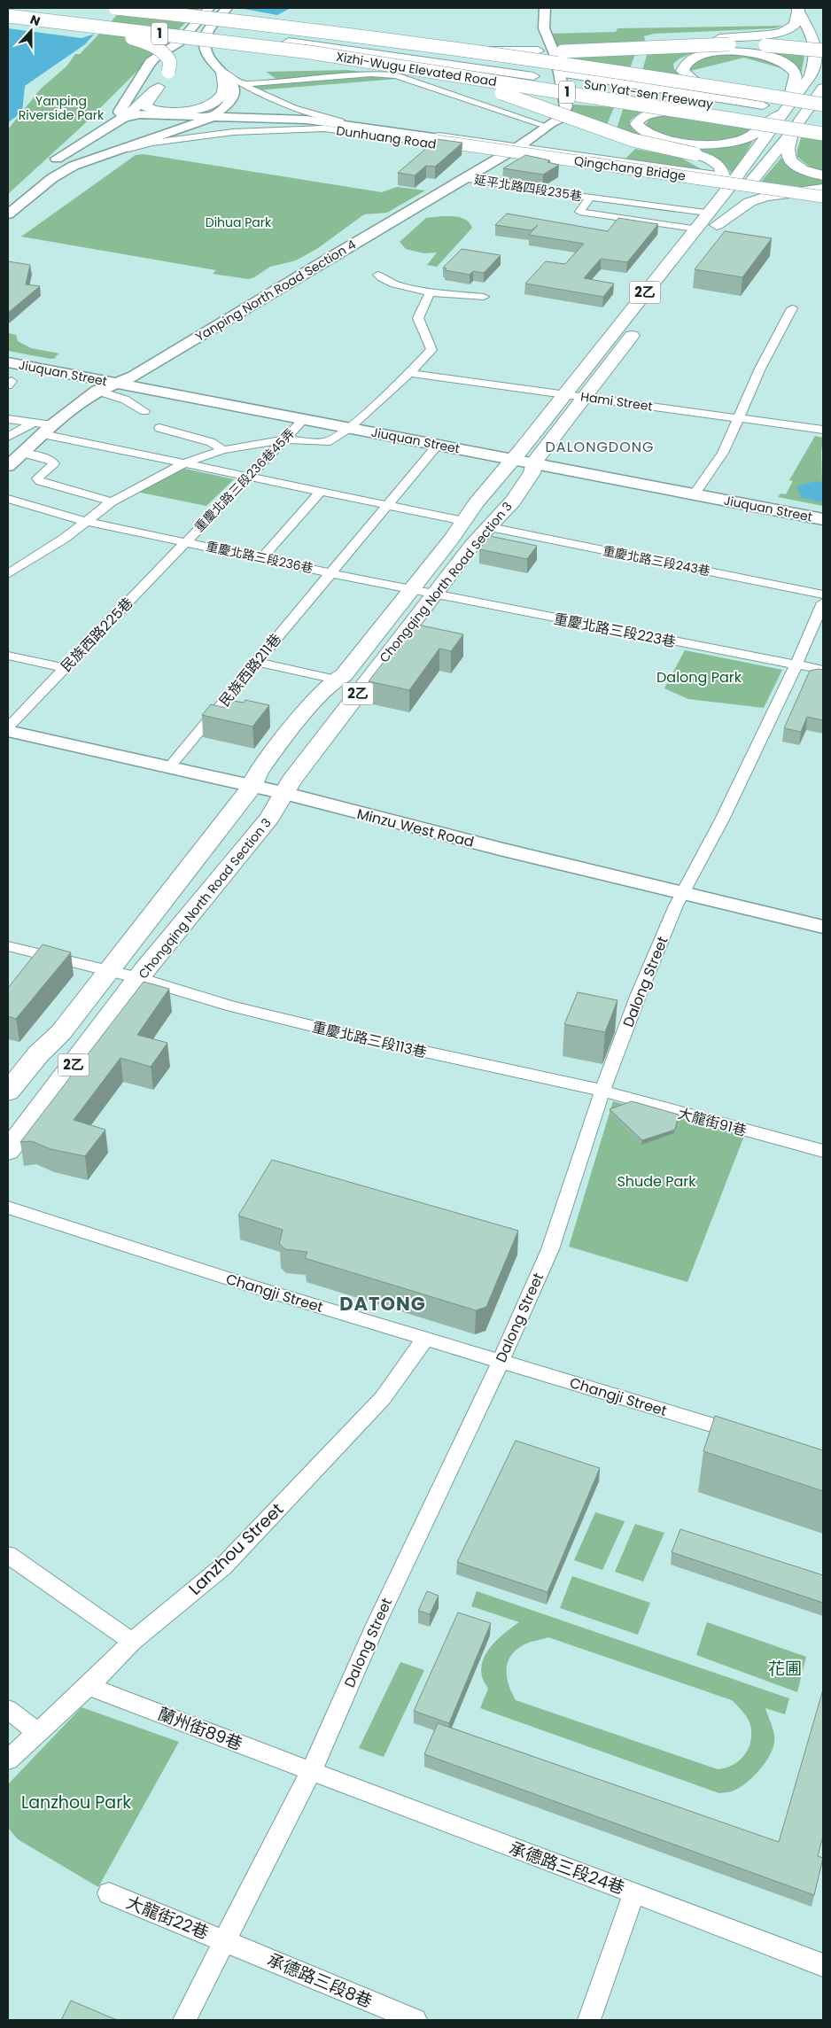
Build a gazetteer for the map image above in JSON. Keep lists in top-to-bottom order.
{
  "streets": {
    "main road": [
      "1",
      "Xizhi-Wugu Elevated Road",
      "Sun Yat-sen Freeway",
      "2乙",
      "Chongqing North Road Section 3"
    ],
    "street": [
      "Dunhuang Road",
      "Qingchang Bridge",
      "延平北路四段235巷",
      "Yanping North Road Section 4",
      "Jiuquan Street",
      "Hami Street",
      "重慶北路三段236巷45弄",
      "重慶北路三段236巷",
      "重慶北路三段243巷",
      "重慶北路三段223巷",
      "民族西路225巷",
      "民族西路211巷",
      "Minzu West Road",
      "Dalong Street",
      "重慶北路三段113巷",
      "大龍街91巷",
      "Changji Street",
      "Lanzhou Street",
      "蘭州街89巷",
      "承德路三段24巷",
      "大龍街22巷",
      "承德路三段8巷"
    ]
  },
  "crossings": [
    ["1", "Xizhi-Wugu Elevated Road"],
    ["1", "Sun Yat-sen Freeway"],
    ["Xizhi-Wugu Elevated Road", "2乙"],
    ["Sun Yat-sen Freeway", "Yanping North Road Section 4"],
    ["Dunhuang Road", "Yanping North Road Section 4"],
    ["Dunhuang Road", "Chongqing North Road Section 3"],
    ["延平北路四段235巷", "Yanping North Road Section 4"],
    ["延平北路四段235巷", "Chongqing North Road Section 3"],
    ["Yanping North Road Section 4", "Jiuquan Street"],
    ["2乙", "Chongqing North Road Section 3"],
    ["Jiuquan Street", "重慶北路三段236巷45弄"],
    ["Jiuquan Street", "Chongqing North Road Section 3"],
    ["Jiuquan Street", "民族西路211巷"],
    ["Hami Street", "Chongqing North Road Section 3"],
    ["重慶北路三段236巷45弄", "重慶北路三段236巷"],
    ["重慶北路三段236巷45弄", "民族西路225巷"],
    ["重慶北路三段236巷", "Chongqing North Road Section 3"],
    ["重慶北路三段236巷", "重慶北路三段223巷"],
    ["重慶北路三段236巷", "民族西路225巷"],
    ["重慶北路三段236巷", "民族西路211巷"],
    ["重慶北路三段243巷", "Chongqing North Road Section 3"],
    ["Chongqing North Road Section 3", "重慶北路三段223巷"],
    ["Chongqing North Road Section 3", "Minzu West Road"],
    ["Chongqing North Road Section 3", "重慶北路三段113巷"],
    ["重慶北路三段223巷", "Dalong Street"],
    ["民族西路211巷", "Minzu West Road"],
    ["Minzu West Road", "Dalong Street"],
    ["Dalong Street", "重慶北路三段113巷"],
    ["Dalong Street", "大龍街91巷"],
    ["Dalong Street", "Changji Street"],
    ["Dalong Street", "蘭州街89巷"],
    ["Dalong Street", "承德路三段24巷"],
    ["Dalong Street", "大龍街22巷"],
    ["Dalong Street", "承德路三段8巷"],
    ["重慶北路三段113巷", "大龍街91巷"],
    ["Changji Street", "Lanzhou Street"],
    ["Lanzhou Street", "蘭州街89巷"],
    ["蘭州街89巷", "承德路三段24巷"],
    ["大龍街22巷", "承德路三段8巷"]
  ],
  "districts": ["DALONGDONG", "DATONG"],
  "parks": [
    "Yanping Riverside Park",
    "Dihua Park",
    "Dalong Park",
    "Shude Park",
    "花圃",
    "Lanzhou Park"
  ],
  "north": "top"
}
